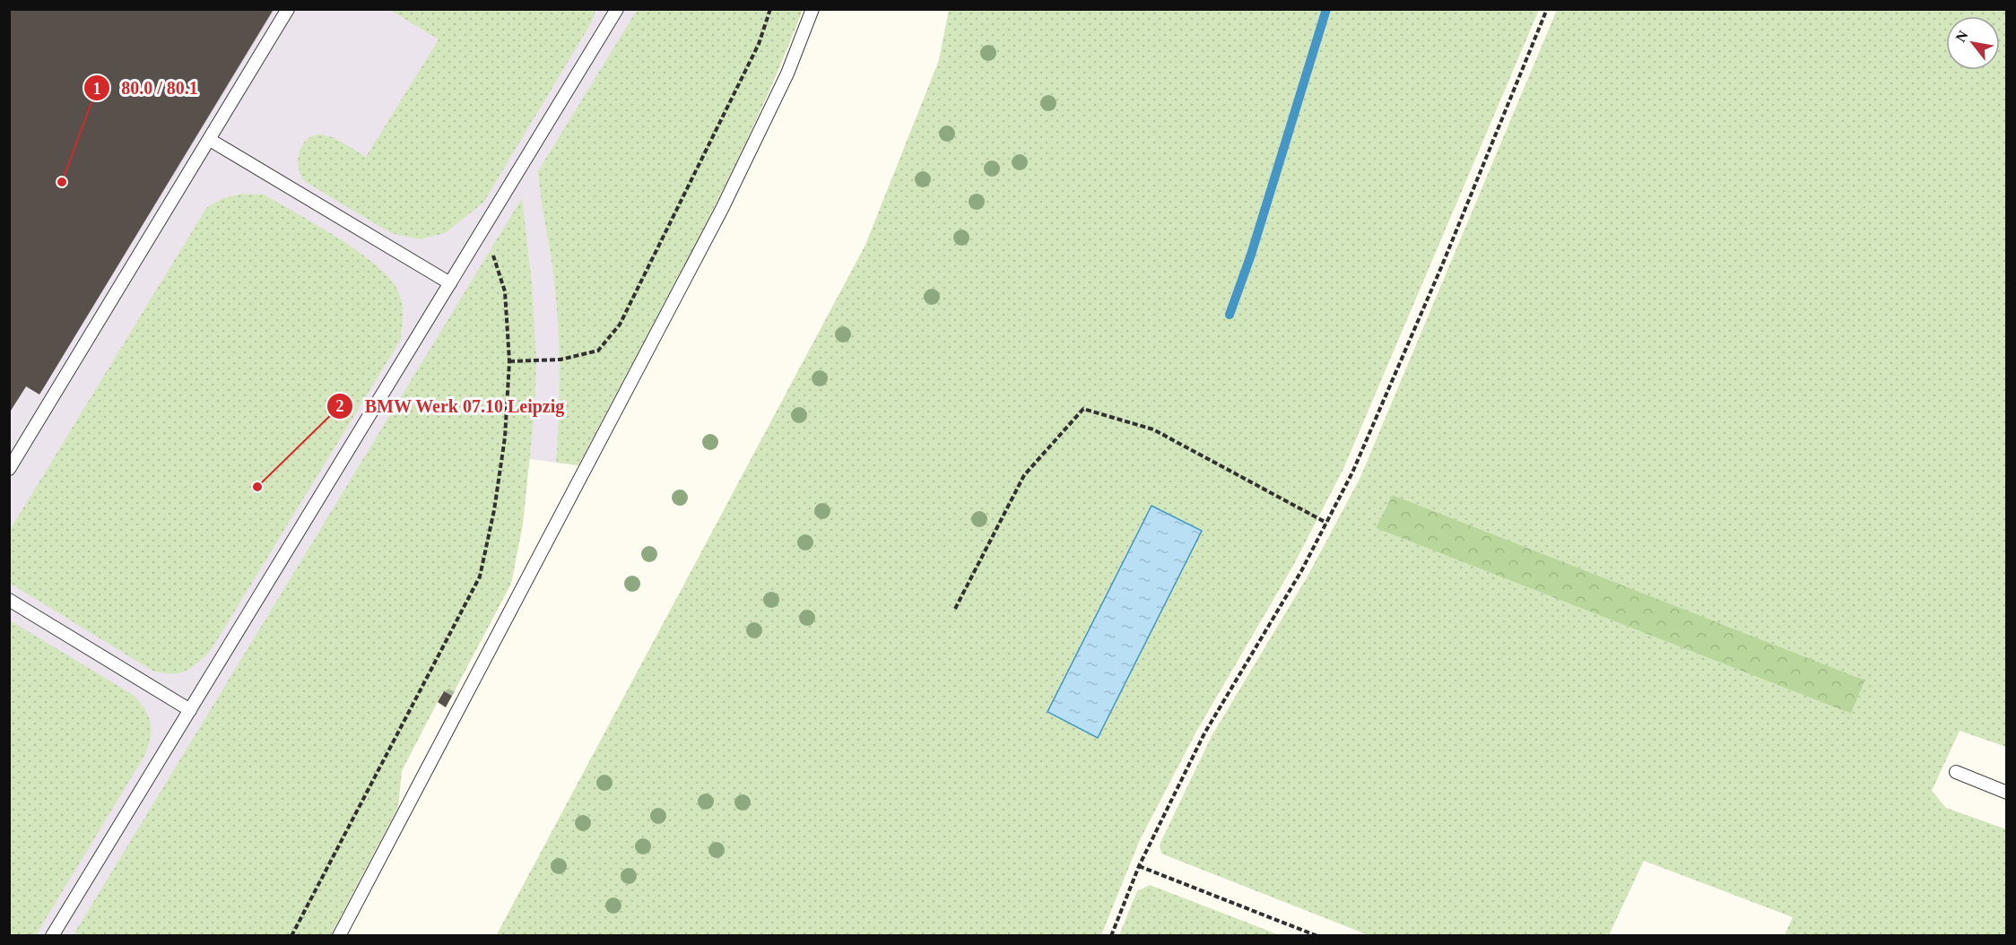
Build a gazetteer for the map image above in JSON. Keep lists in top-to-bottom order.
{
  "places": ["80.0 / 80.1", "BMW Werk 07.10 Leipzig"],
  "north": "top left"
}
